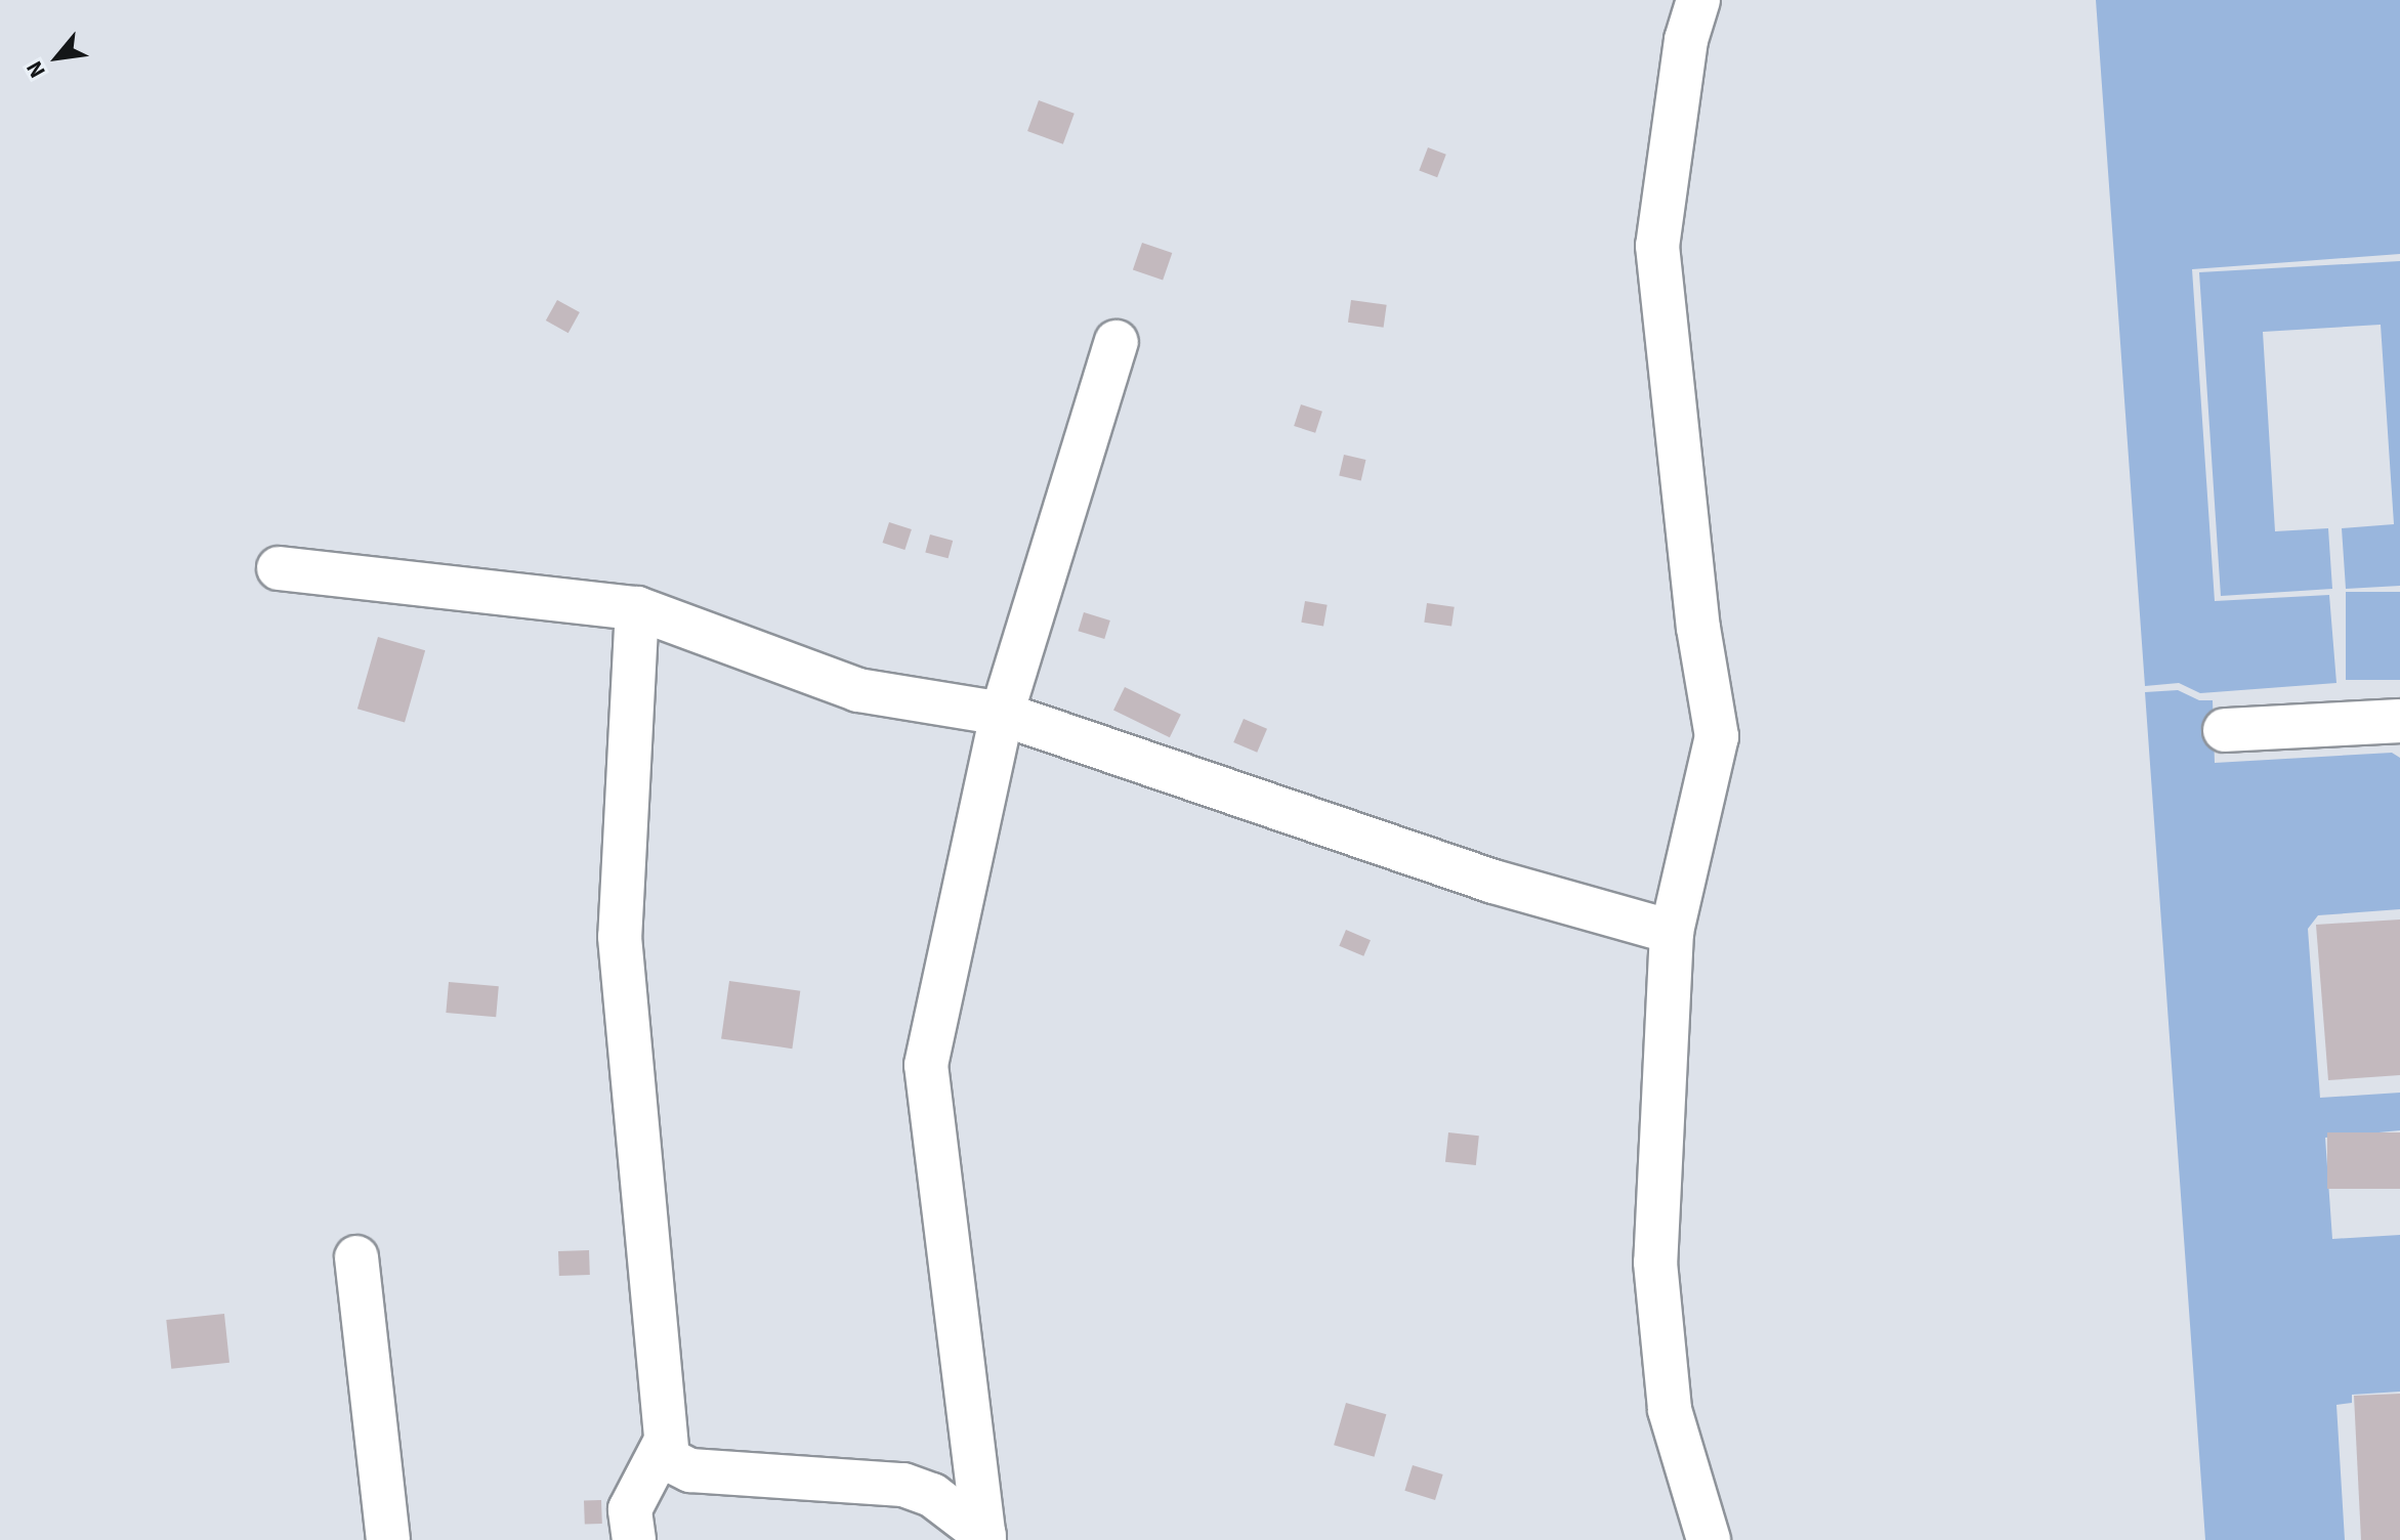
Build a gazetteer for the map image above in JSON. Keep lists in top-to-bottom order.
{
  "north": "bottom left"
}
